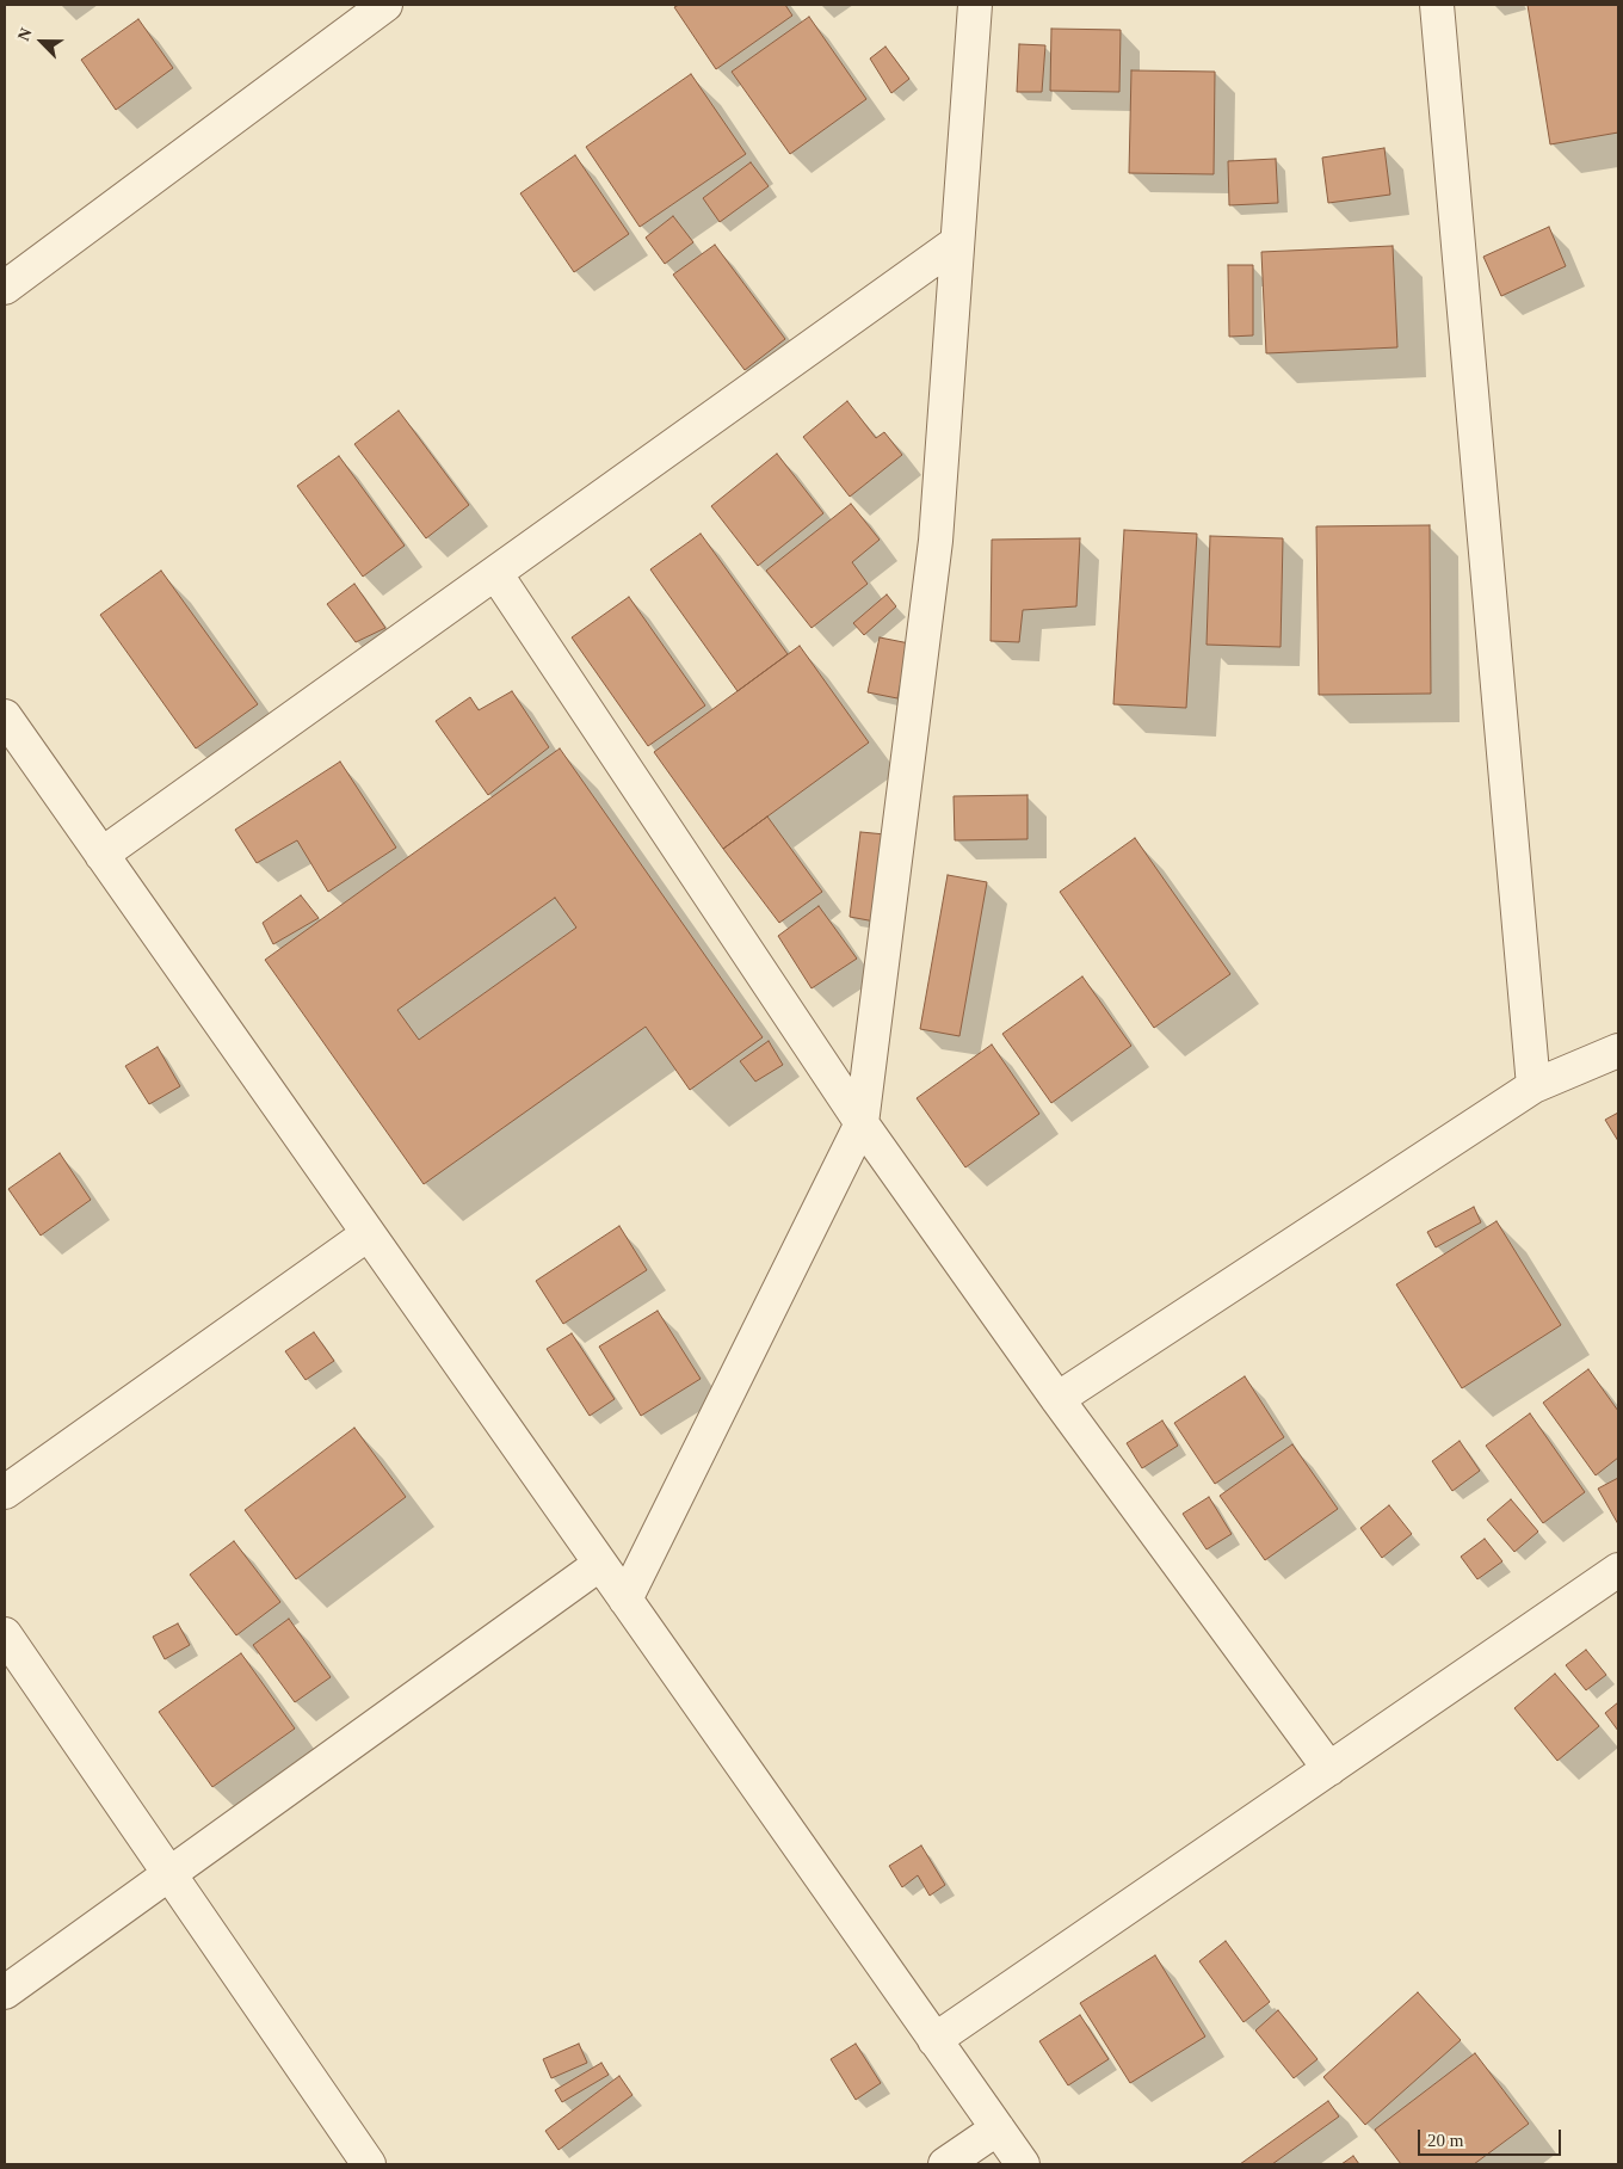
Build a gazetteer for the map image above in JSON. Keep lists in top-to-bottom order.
{
  "scale_bar": "20 m",
  "north": "top left"
}
